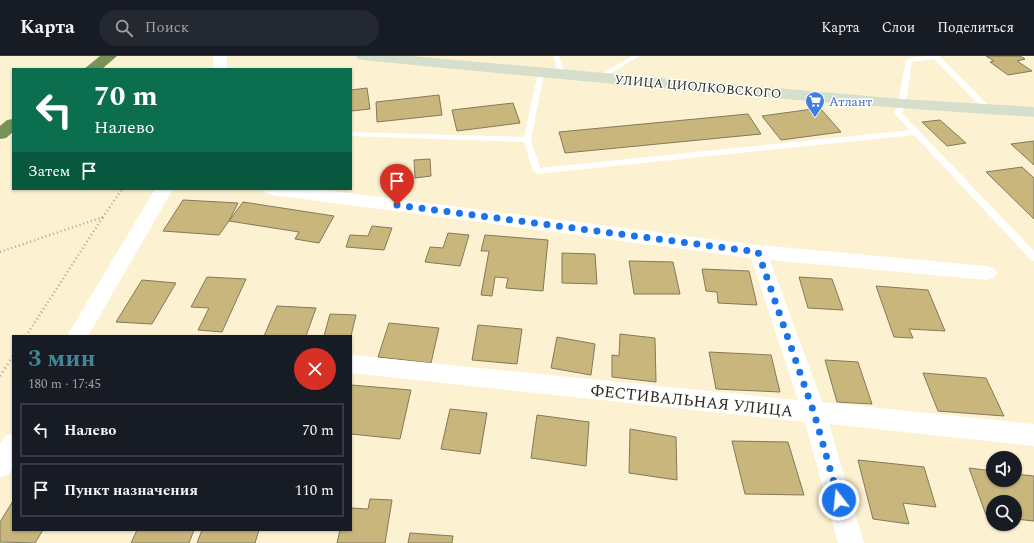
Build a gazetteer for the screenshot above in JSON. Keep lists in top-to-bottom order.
{
  "streets": {
    "street": ["УЛИЦА ЦИОЛКОВСКОГО", "ФЕСТИВАЛЬНАЯ УЛИЦА"]
  },
  "places": {
    "supermarket": ["Атлант"]
  },
  "page": {
    "header": "Карта",
    "search": "Поиск",
    "nav": ["Карта", "Слои", "Поделиться"],
    "turn": ["70 m", "Налево"],
    "then": "Затем",
    "heading": ["3 мин", "180 m · 17:45"],
    "list": [
      {
        "name": "Налево",
        "value": "70 m"
      },
      {
        "name": "Пункт назначения",
        "value": "110 m"
      }
    ]
  }
}
